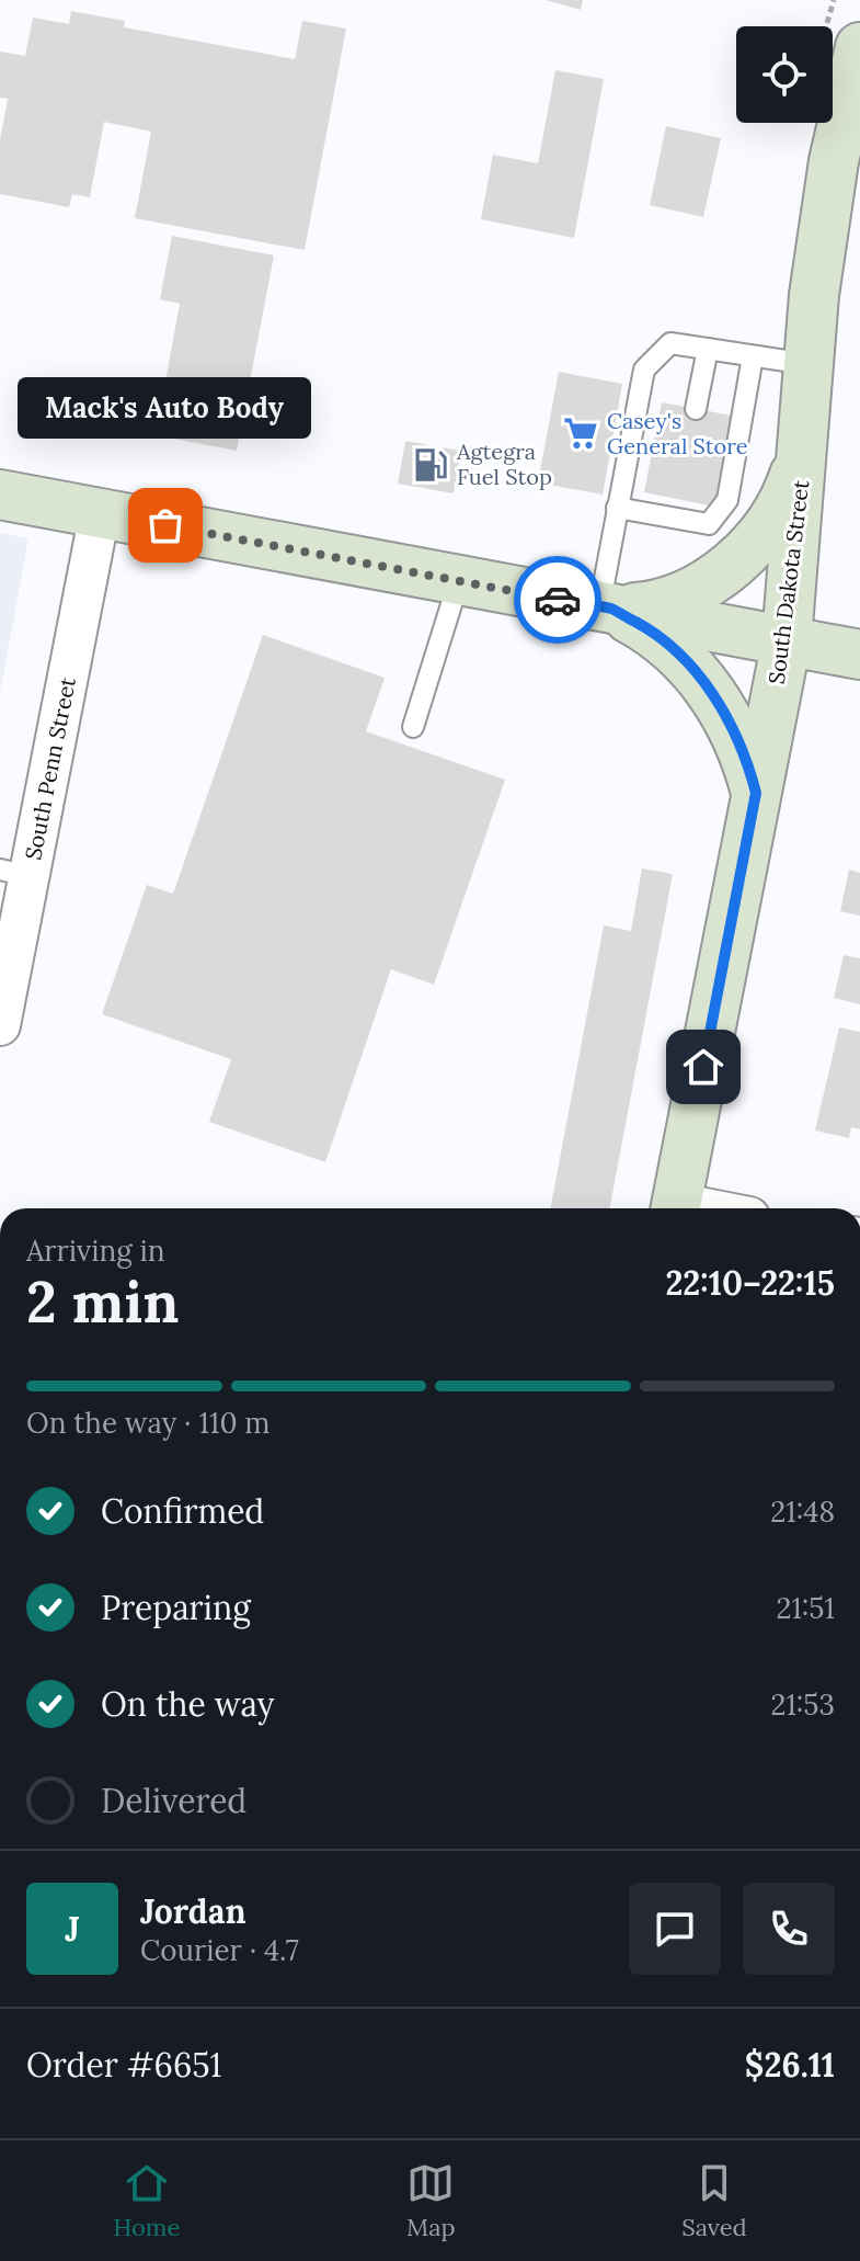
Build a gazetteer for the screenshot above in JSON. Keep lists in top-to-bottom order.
{
  "streets": {
    "street": ["South Dakota Street", "South Penn Street"]
  },
  "places": {
    "supermarket": ["Casey's General Store"],
    "fuel station": ["Agtegra Fuel Stop"],
    "other": ["Mack's Auto Body"]
  },
  "page": {
    "bubble": "Mack's Auto Body",
    "heading": ["2 min", "Arriving in", "22:10–22:15"],
    "panel": [
      "Jordan",
      "Courier · 4.7",
      "Order #6651",
      "$26.11"
    ],
    "bar": "On the way · 110 m",
    "list": [
      ["Confirmed", "21:48"],
      ["Preparing", "21:51"],
      ["On the way", "21:53"],
      "Delivered"
    ],
    "round": "J",
    "tabs": ["Home", "Map", "Saved"]
  }
}
